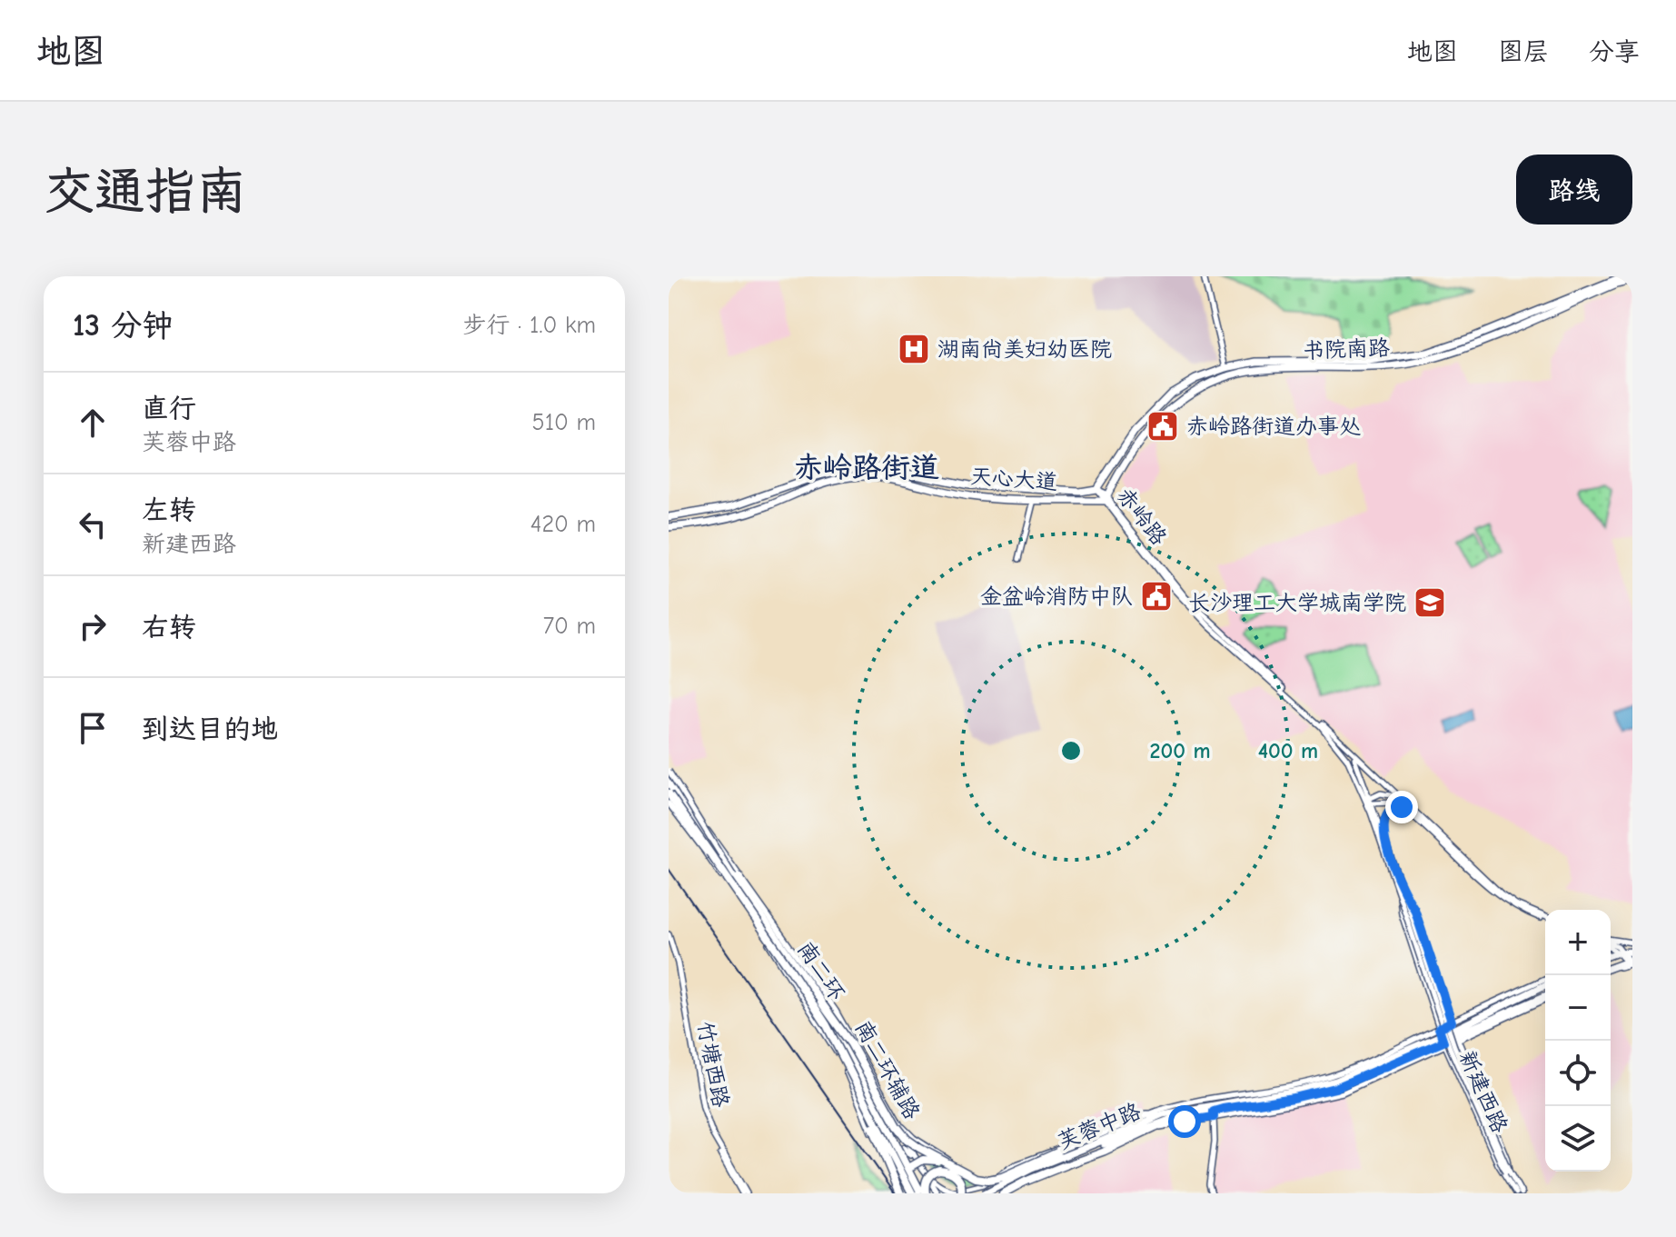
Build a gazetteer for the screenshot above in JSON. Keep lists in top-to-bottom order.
{
  "streets": {
    "highway": ["南二环"],
    "main road": [
      "书院南路",
      "天心大道",
      "赤岭路",
      "竹塘西路",
      "南二环辅路",
      "新建西路",
      "芙蓉中路"
    ]
  },
  "crossings": [
    ["书院南路", "天心大道"],
    ["书院南路", "赤岭路"],
    ["天心大道", "赤岭路"],
    ["赤岭路", "新建西路"],
    ["南二环", "南二环辅路"],
    ["新建西路", "芙蓉中路"]
  ],
  "districts": ["赤岭路街道"],
  "places": {
    "hospital": ["湖南尚美妇幼医院"],
    "public building": ["赤岭路街道办事处", "金盆岭消防中队"],
    "school or university": ["长沙理工大学城南学院"]
  },
  "page": {
    "header": "地图",
    "nav": ["地图", "图层", "分享"],
    "buttons": "路线",
    "title": "交通指南",
    "heading": ["13 分钟", "步行 · 1.0 km"],
    "list": [
      ["直行", "芙蓉中路", "510 m"],
      ["左转", "新建西路", "420 m"],
      ["右转", "70 m"],
      "到达目的地"
    ],
    "map_buttons": ["+", "−"]
  },
  "rings": ["200 m", "400 m"]
}
